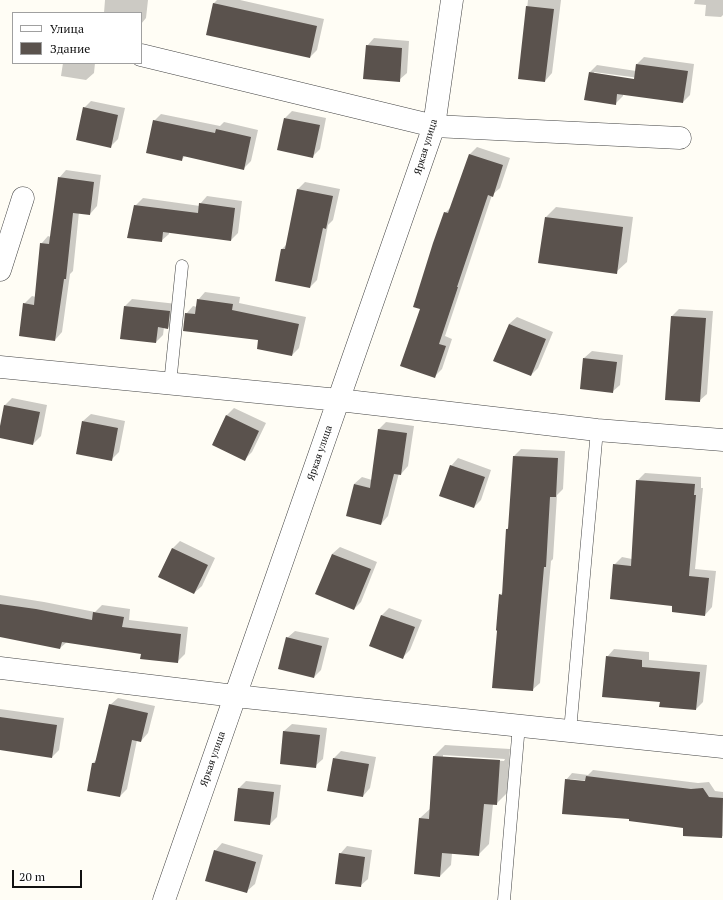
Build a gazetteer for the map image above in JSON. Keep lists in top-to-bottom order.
{
  "streets": {
    "street": ["Яркая улица"]
  },
  "legend": ["Улица", "Здание"],
  "scale_bar": "20 m"
}
